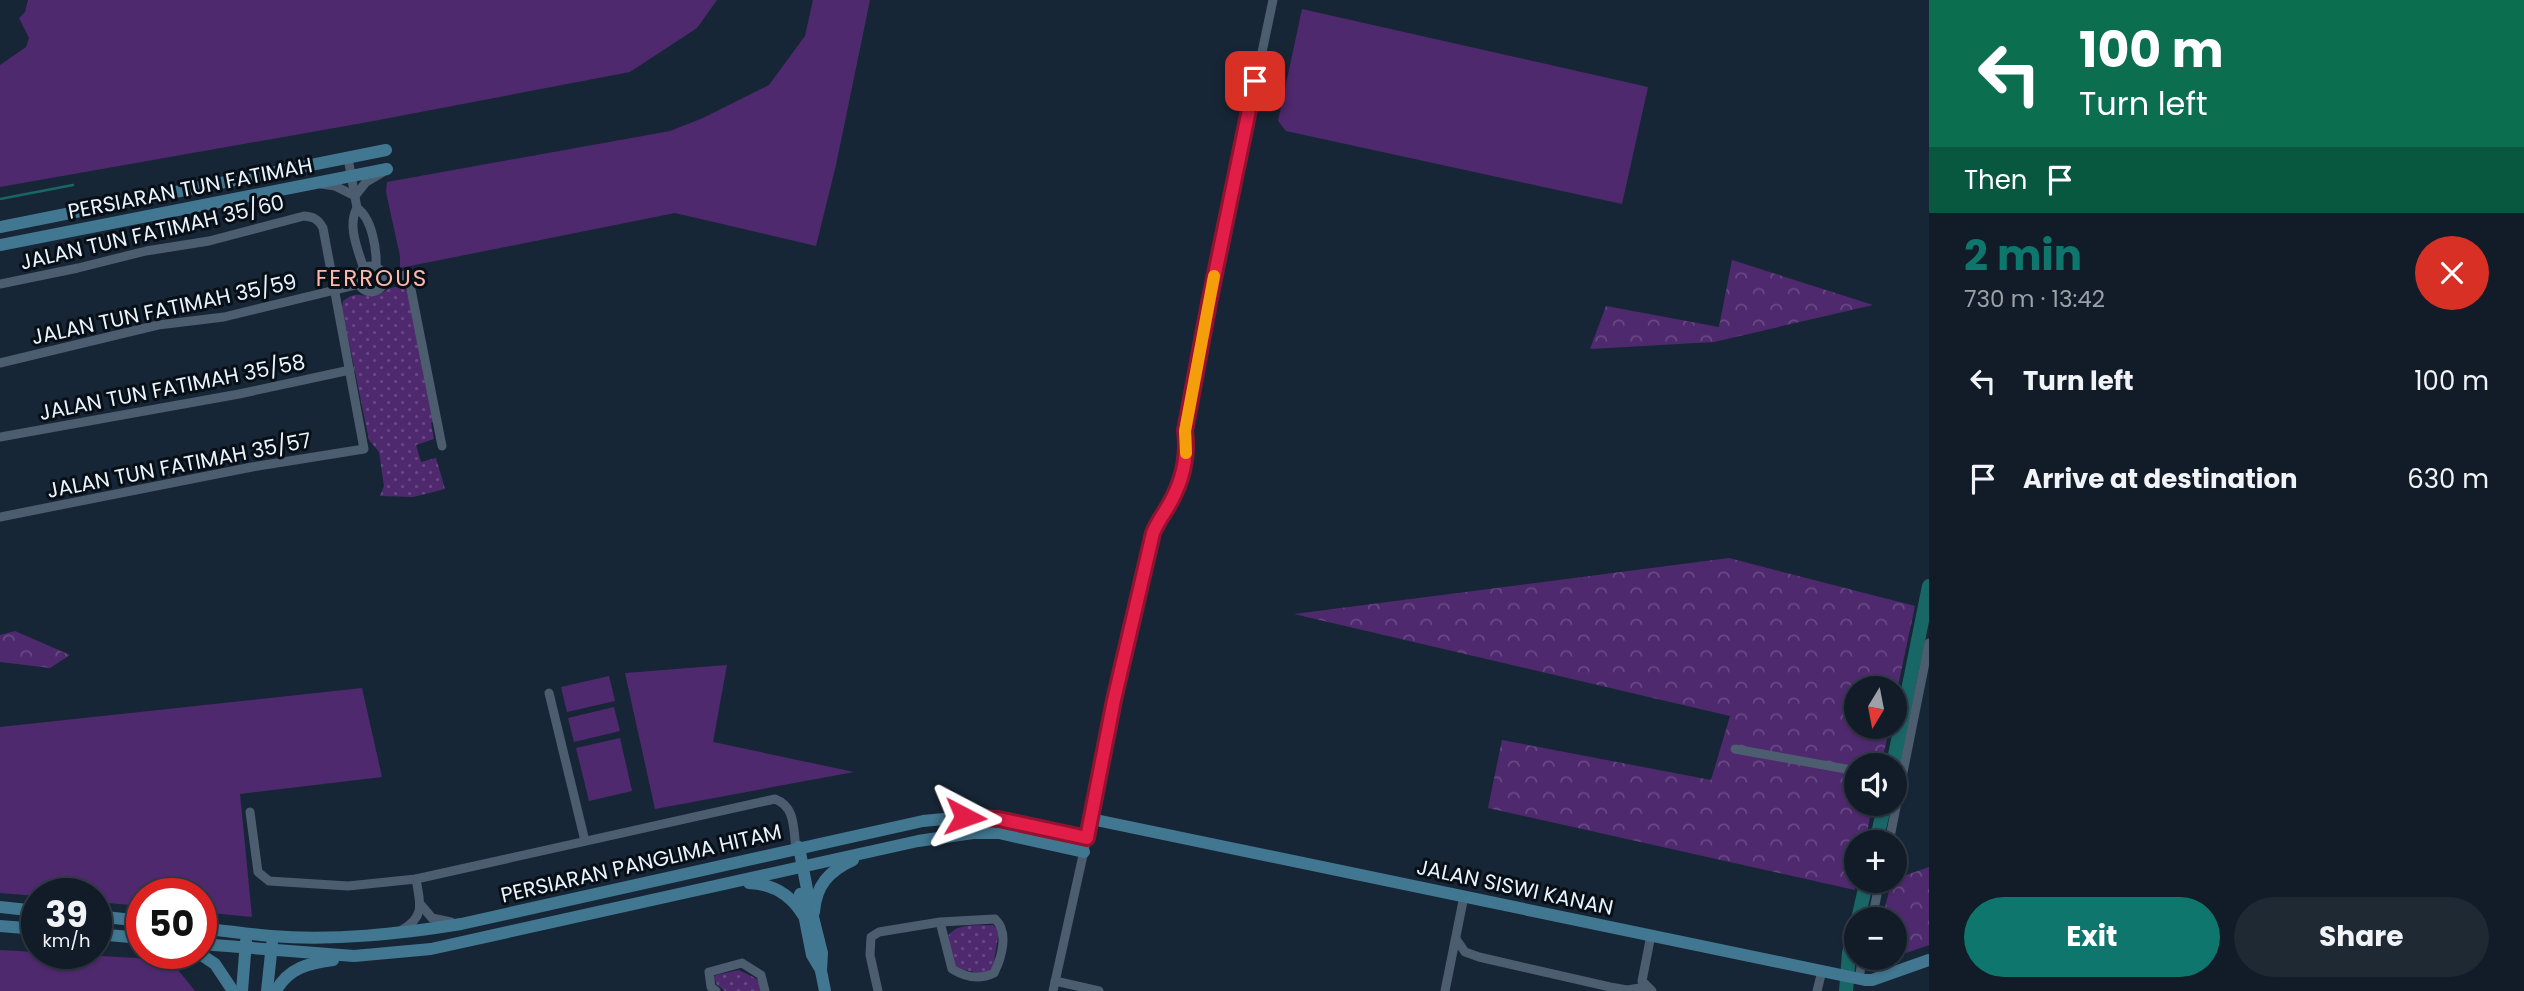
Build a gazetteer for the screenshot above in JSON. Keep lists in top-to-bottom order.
{
  "streets": {
    "main road": ["PERSIARAN TUN FATIMAH", "PERSIARAN PANGLIMA HITAM", "JALAN SISWI KANAN"],
    "street": [
      "JALAN TUN FATIMAH 35/60",
      "JALAN TUN FATIMAH 35/59",
      "JALAN TUN FATIMAH 35/58",
      "JALAN TUN FATIMAH 35/57"
    ]
  },
  "crossings": [
    ["JALAN TUN FATIMAH 35/60", "JALAN TUN FATIMAH 35/59"],
    ["JALAN TUN FATIMAH 35/58", "JALAN TUN FATIMAH 35/57"]
  ],
  "districts": ["FERROUS"],
  "north": "bottom",
  "page": {
    "turn": ["100 m", "Turn left"],
    "then": "Then",
    "heading": ["2 min", "730 m · 13:42"],
    "list": [
      {
        "name": "Turn left",
        "value": "100 m"
      },
      {
        "name": "Arrive at destination",
        "value": "630 m"
      }
    ],
    "map_buttons": ["+", "−"],
    "speed": "39 km/h",
    "limit": "50",
    "buttons": ["Exit", "Share"]
  }
}
